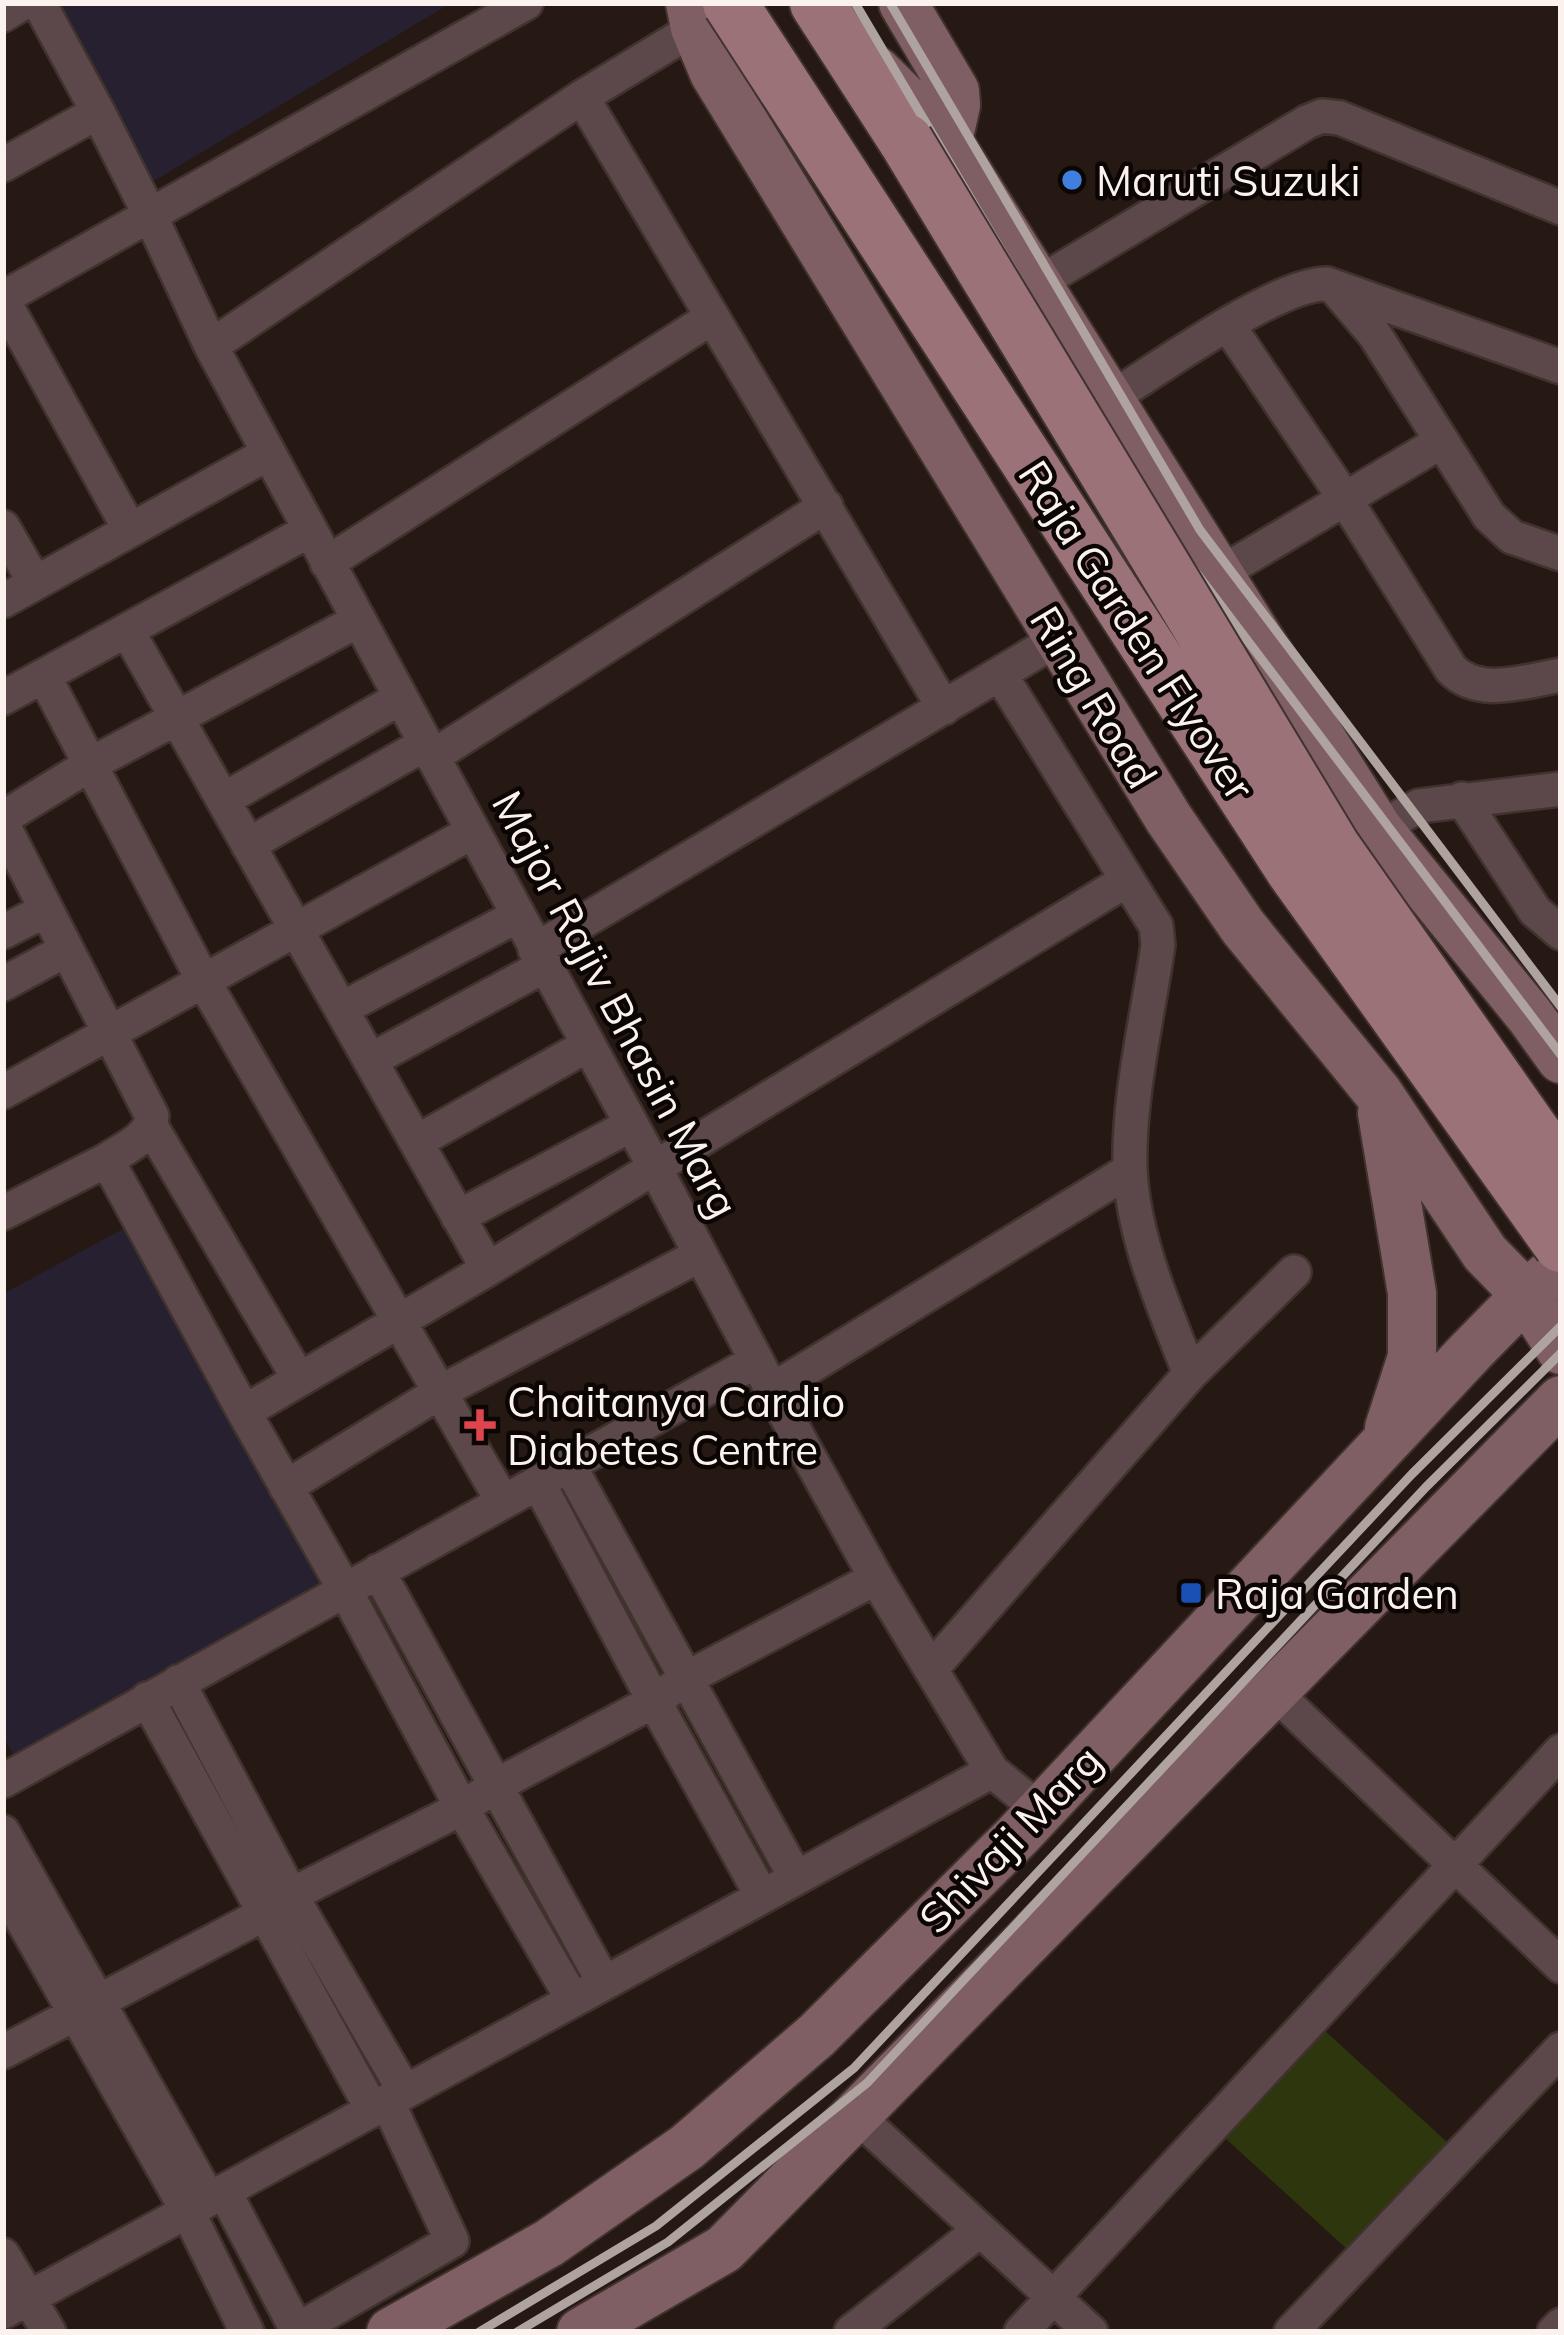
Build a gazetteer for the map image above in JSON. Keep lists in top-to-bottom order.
{
  "streets": {
    "main road": ["Raja Garden Flyover", "Ring Road", "Shivaji Marg"],
    "street": ["Major Rajiv Bhasin Marg"]
  },
  "crossings": [
    ["Raja Garden Flyover", "Ring Road"],
    ["Ring Road", "Shivaji Marg"],
    ["Major Rajiv Bhasin Marg", "Shivaji Marg"]
  ],
  "places": {
    "other": ["Maruti Suzuki"],
    "health": ["Chaitanya Cardio Diabetes Centre"],
    "transit": ["Raja Garden"]
  }
}
